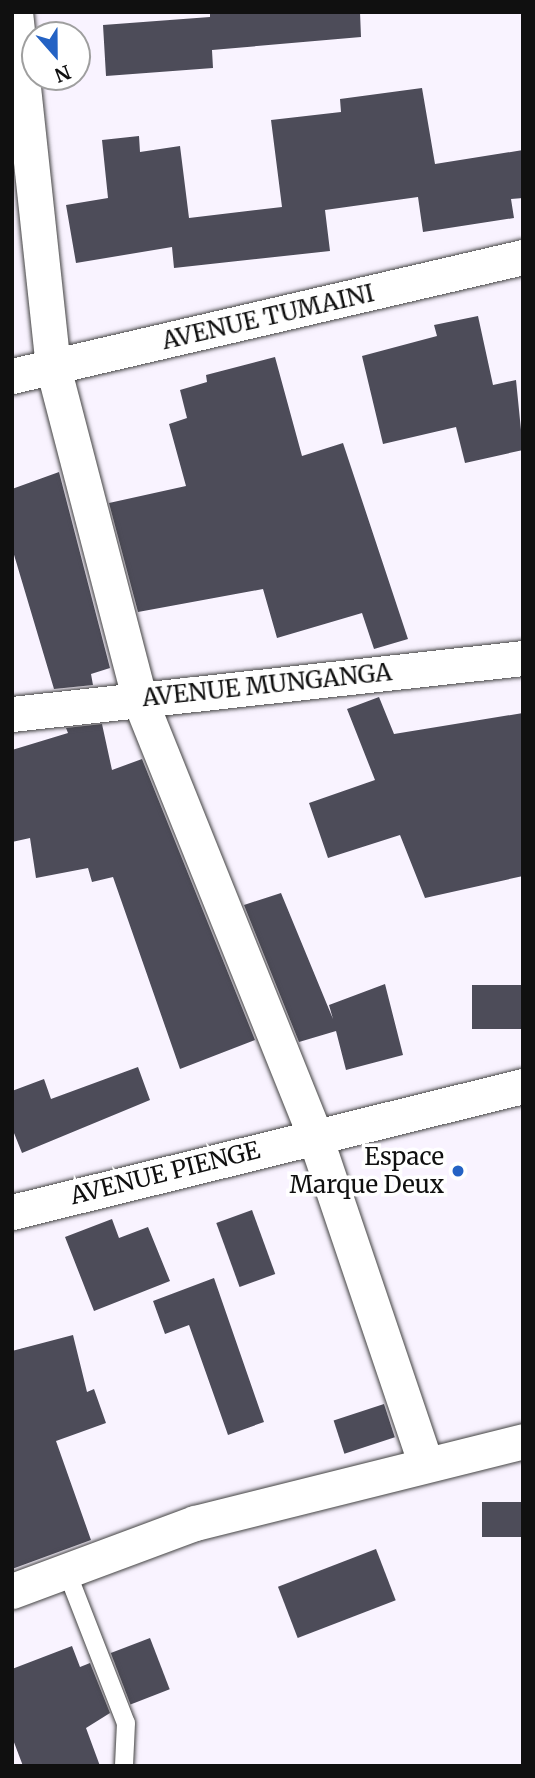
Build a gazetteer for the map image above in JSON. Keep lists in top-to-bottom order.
{
  "streets": {
    "street": ["AVENUE TUMAINI", "AVENUE MUNGANGA", "AVENUE PIENGE"]
  },
  "places": ["Espace Marque Deux"],
  "north": "bottom"
}
